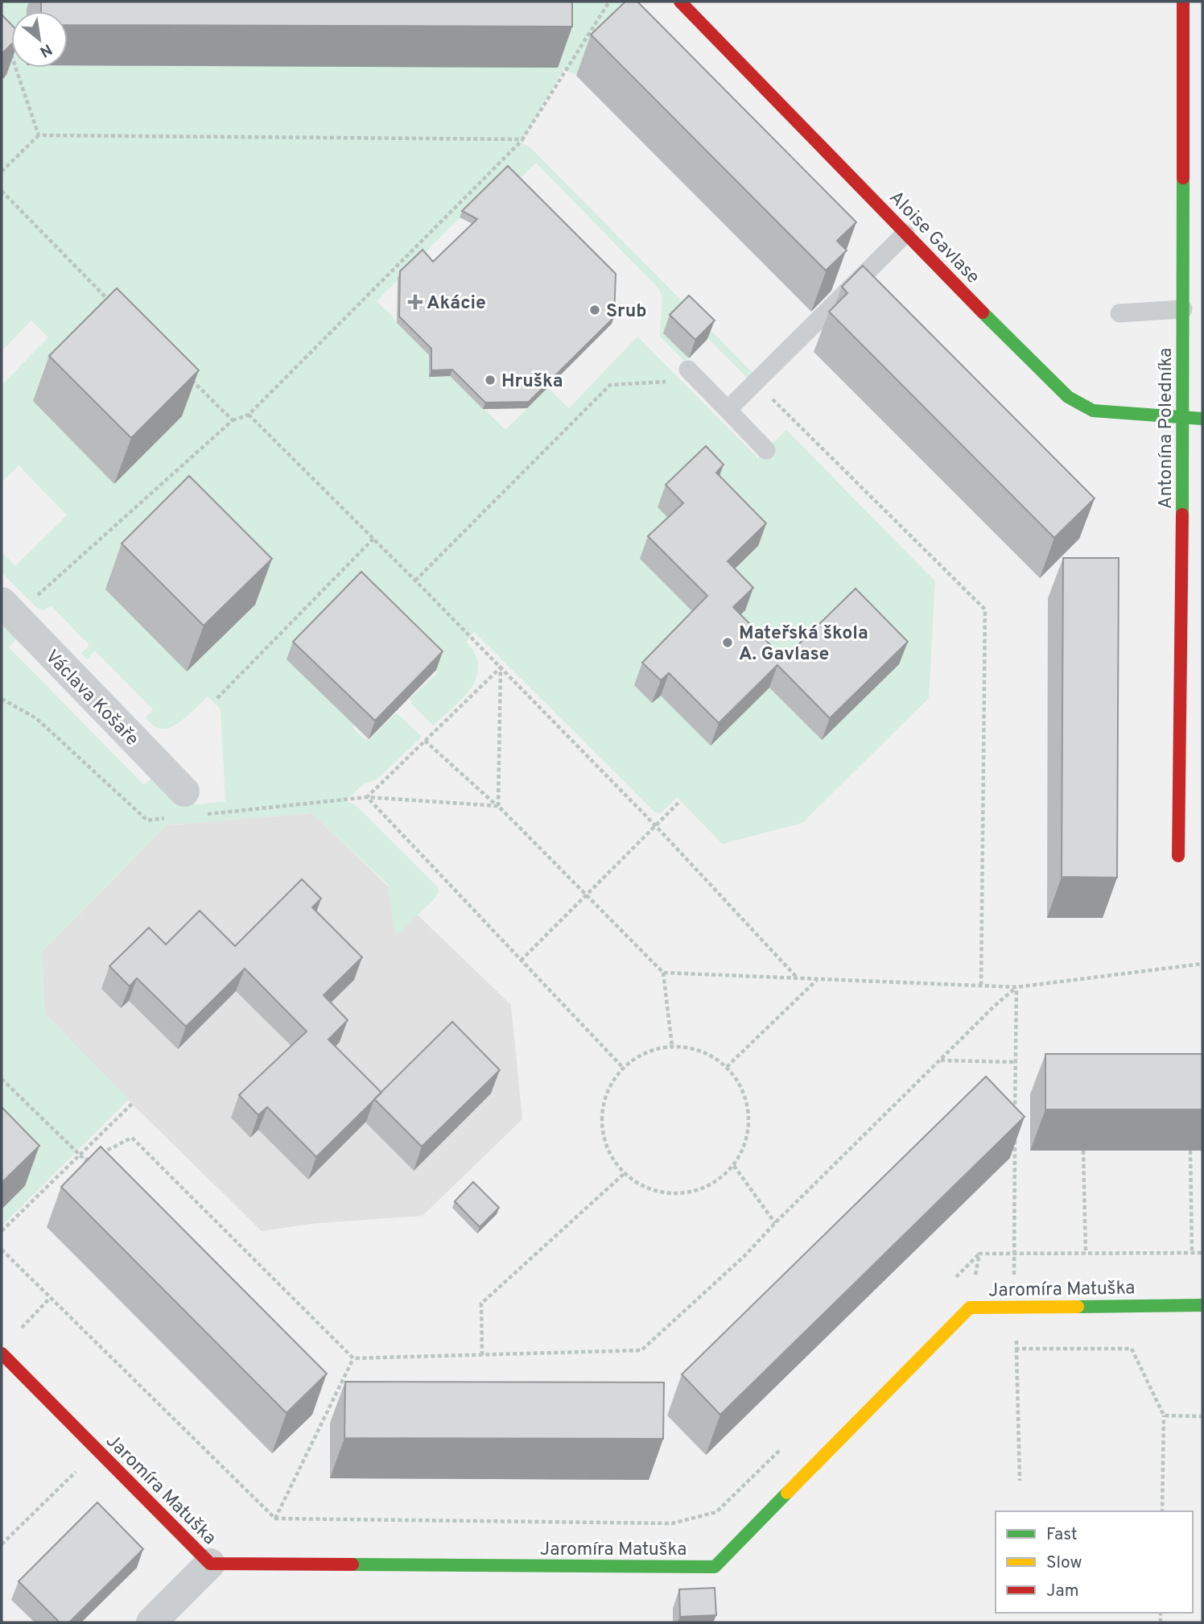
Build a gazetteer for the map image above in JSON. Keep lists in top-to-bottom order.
{
  "streets": {
    "street": [
      "Aloise Gavlase",
      "Antonína Poledníka",
      "Václava Košaře",
      "Jaromíra Matuška"
    ]
  },
  "crossings": [
    ["Aloise Gavlase", "Antonína Poledníka"]
  ],
  "places": {
    "health": ["Akácie"],
    "other": ["Srub", "Hruška", "Mateřská škola A. Gavlase"]
  },
  "legend": ["Fast", "Slow", "Jam"],
  "north": "bottom right"
}
